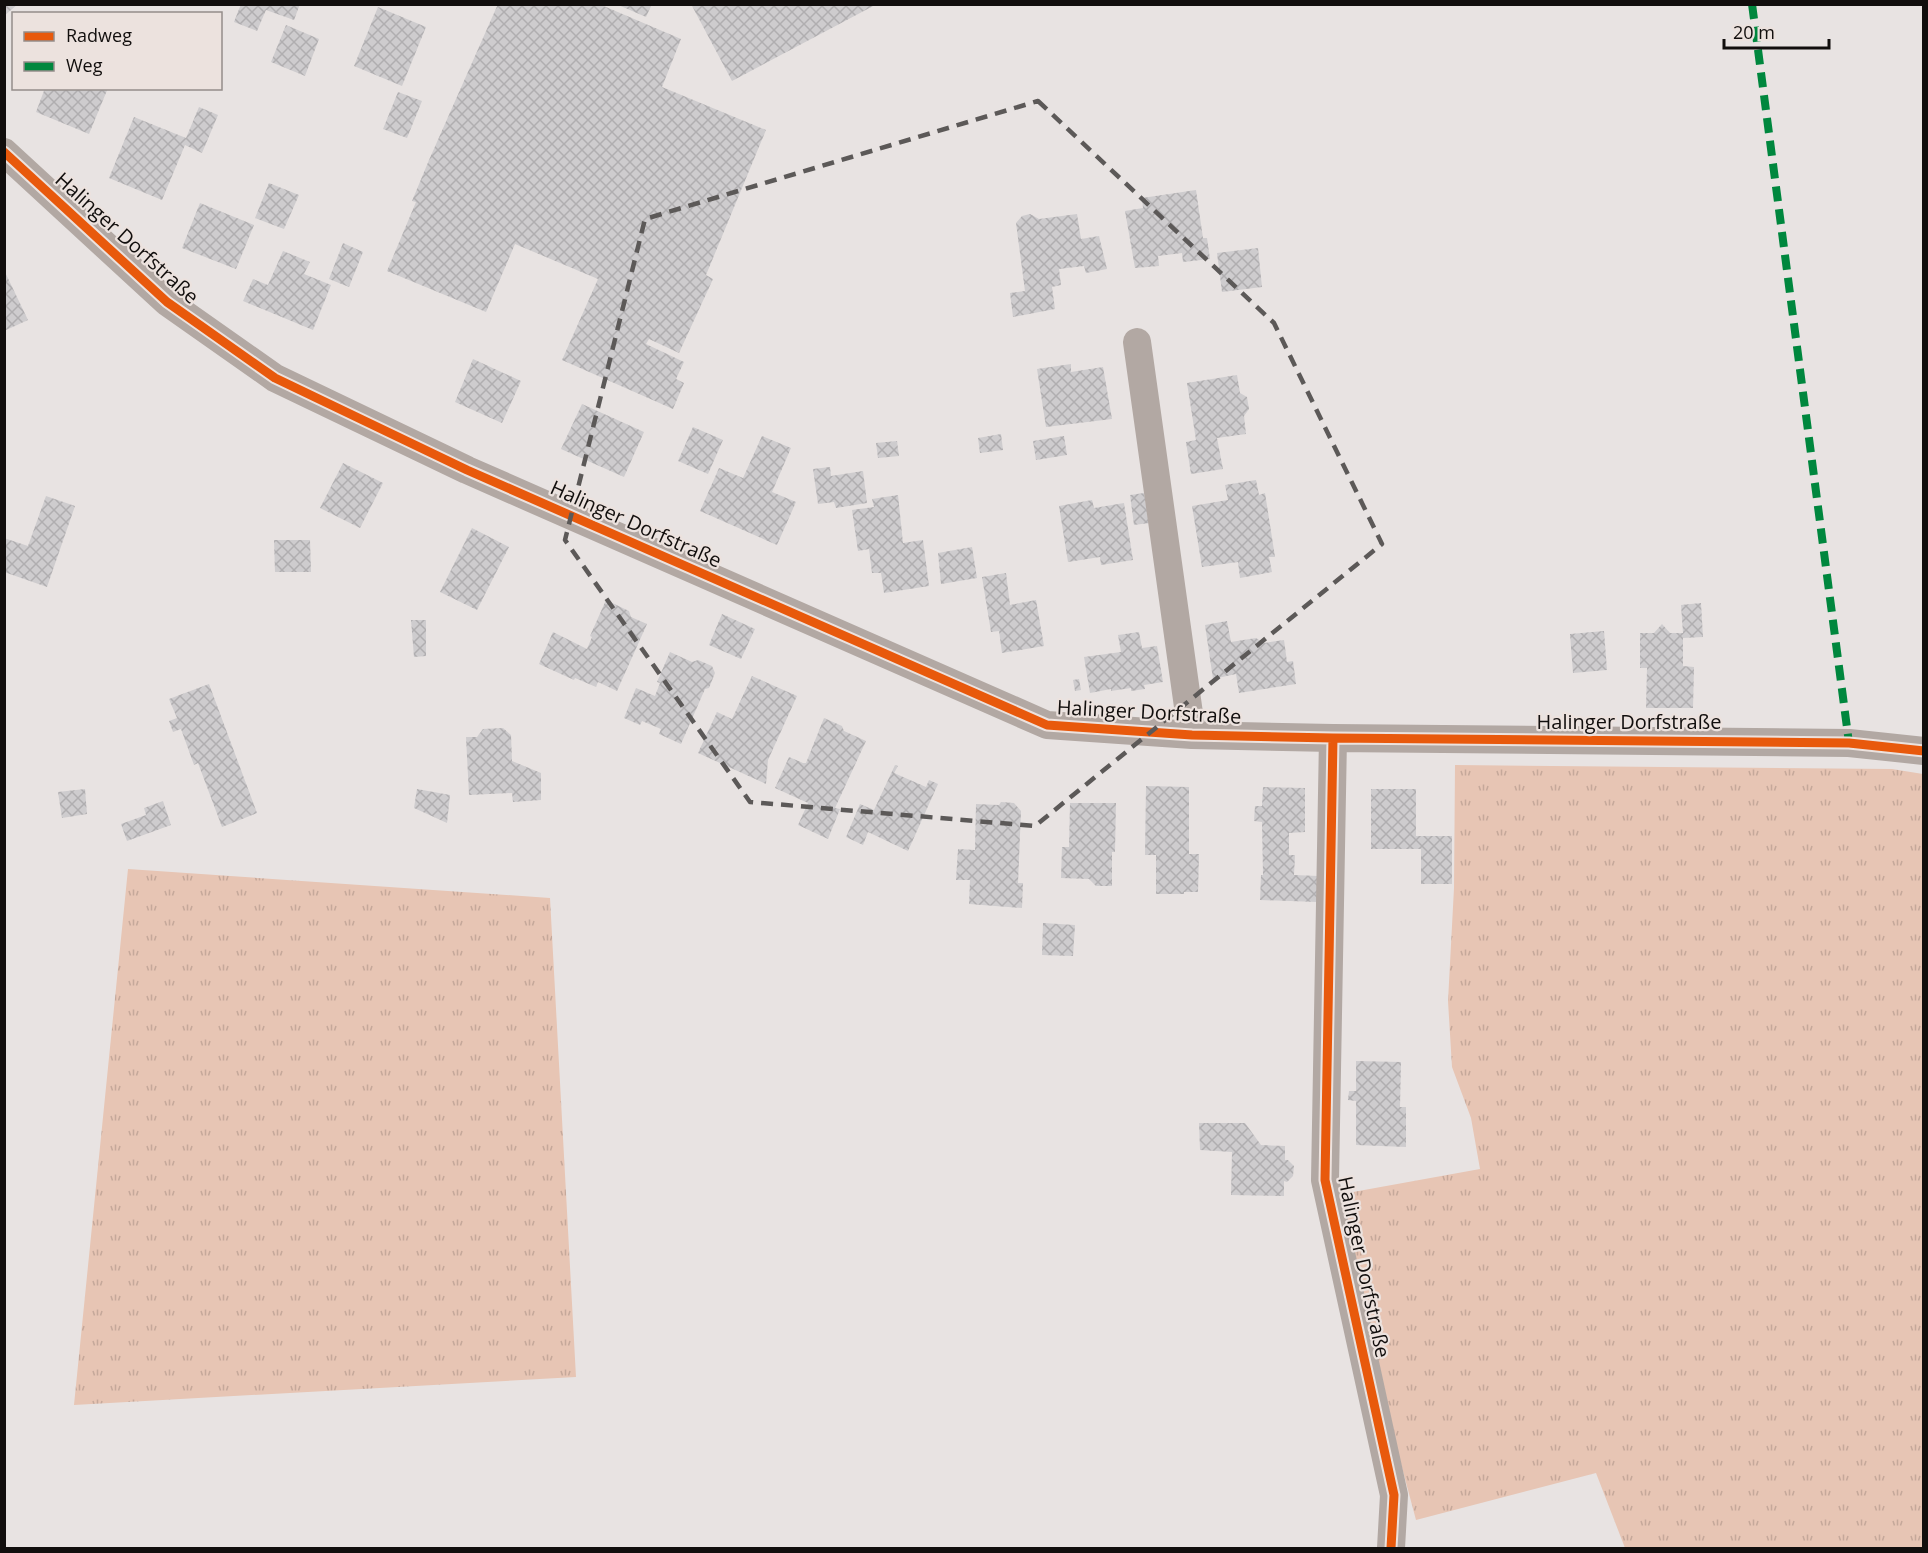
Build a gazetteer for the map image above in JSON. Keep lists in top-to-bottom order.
{
  "streets": {
    "street": ["Halinger Dorfstraße"]
  },
  "legend": ["Radweg", "Weg"],
  "scale_bar": "20 m"
}
